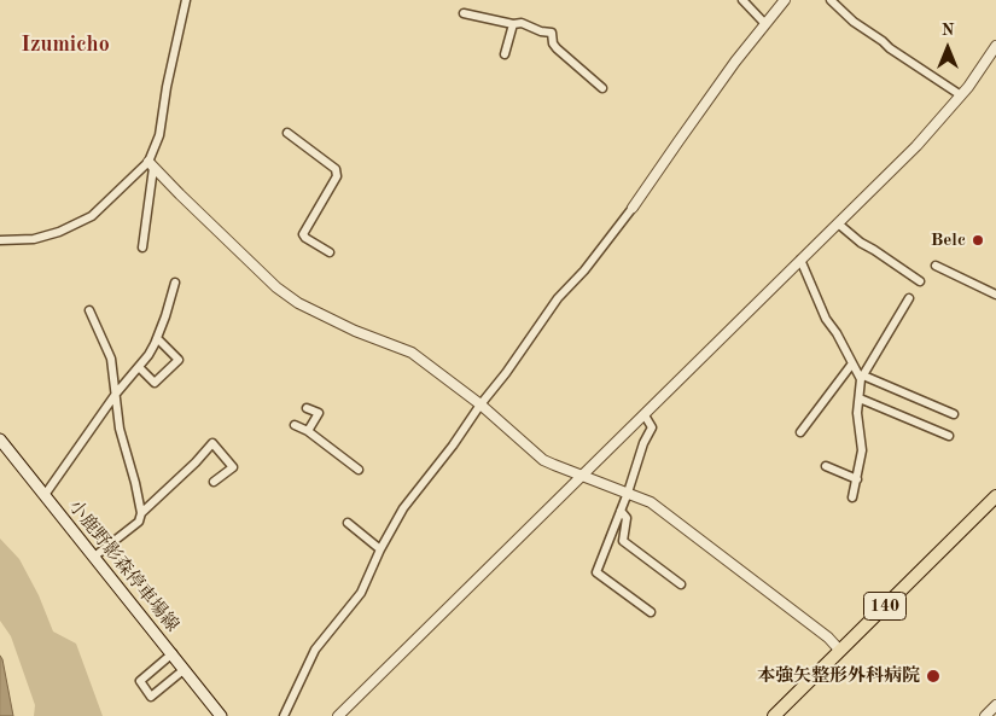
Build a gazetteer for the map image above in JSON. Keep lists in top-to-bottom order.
{
  "streets": {
    "highway": ["140"],
    "main road": ["小鹿野影森停車場線"]
  },
  "districts": ["Izumicho"],
  "places": ["Belc", "本強矢整形外科病院"],
  "north": "top"
}
